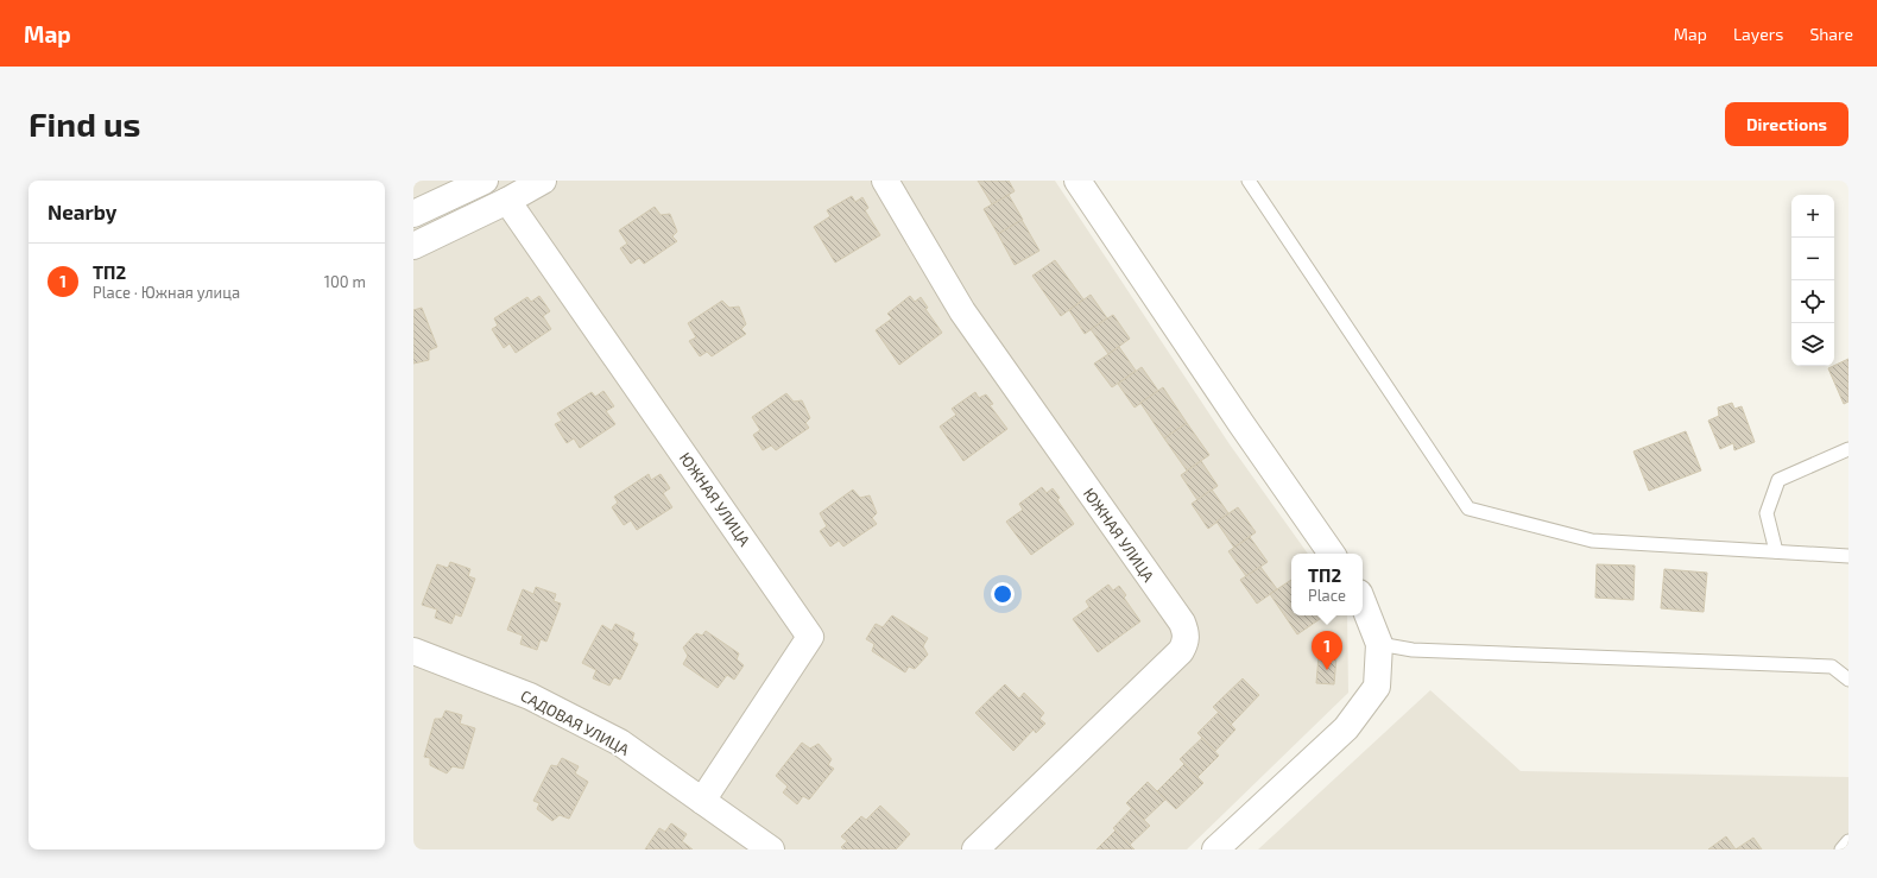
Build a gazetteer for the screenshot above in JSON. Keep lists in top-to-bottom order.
{
  "streets": {
    "street": ["ЮЖНАЯ УЛИЦА", "САДОВАЯ УЛИЦА"]
  },
  "crossings": [
    ["ЮЖНАЯ УЛИЦА", "САДОВАЯ УЛИЦА"]
  ],
  "page": {
    "header": "Map",
    "nav": ["Map", "Layers", "Share"],
    "buttons": "Directions",
    "title": "Find us",
    "heading": "Nearby",
    "map_buttons": ["+", "−"],
    "list": [
      {
        "mark": "1",
        "name": "ТП2",
        "note": "Place · Южная улица",
        "value": "100 m"
      }
    ],
    "popup": ["ТП2", "Place"],
    "pins": "1"
  }
}
